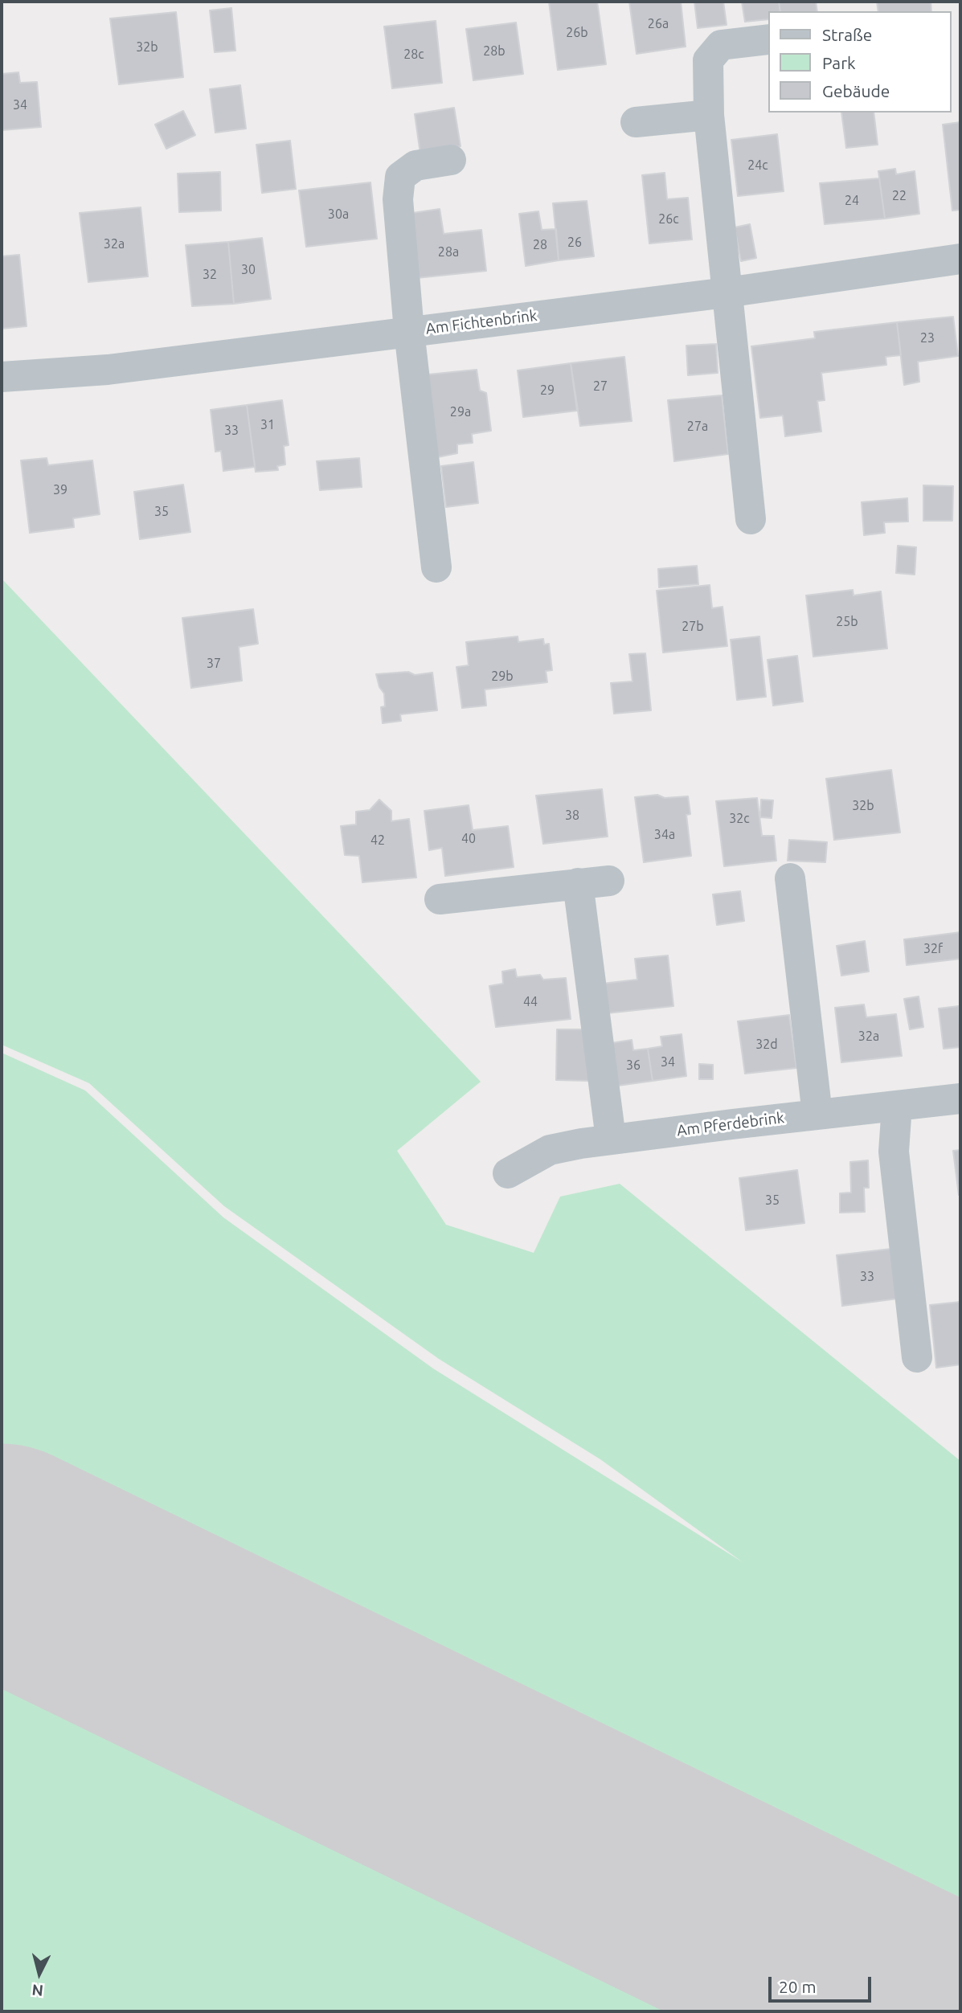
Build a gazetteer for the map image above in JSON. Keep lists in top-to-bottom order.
{
  "streets": {
    "street": ["Am Fichtenbrink", "Am Pferdebrink"]
  },
  "house_numbers": [
    "26a",
    "26b",
    "32b",
    "28b",
    "28c",
    "34",
    "24c",
    "22",
    "24",
    "30a",
    "26c",
    "26",
    "32a",
    "28",
    "28a",
    "30",
    "32",
    "23",
    "27",
    "29",
    "29a",
    "31",
    "27a",
    "33",
    "39",
    "35",
    "25b",
    "27b",
    "37",
    "29b",
    "32b",
    "38",
    "32c",
    "34a",
    "40",
    "42",
    "32f",
    "44",
    "32a",
    "32d",
    "34",
    "36",
    "35",
    "33"
  ],
  "legend": ["Straße", "Park", "Gebäude"],
  "scale_bar": "20 m",
  "north": "bottom"
}
